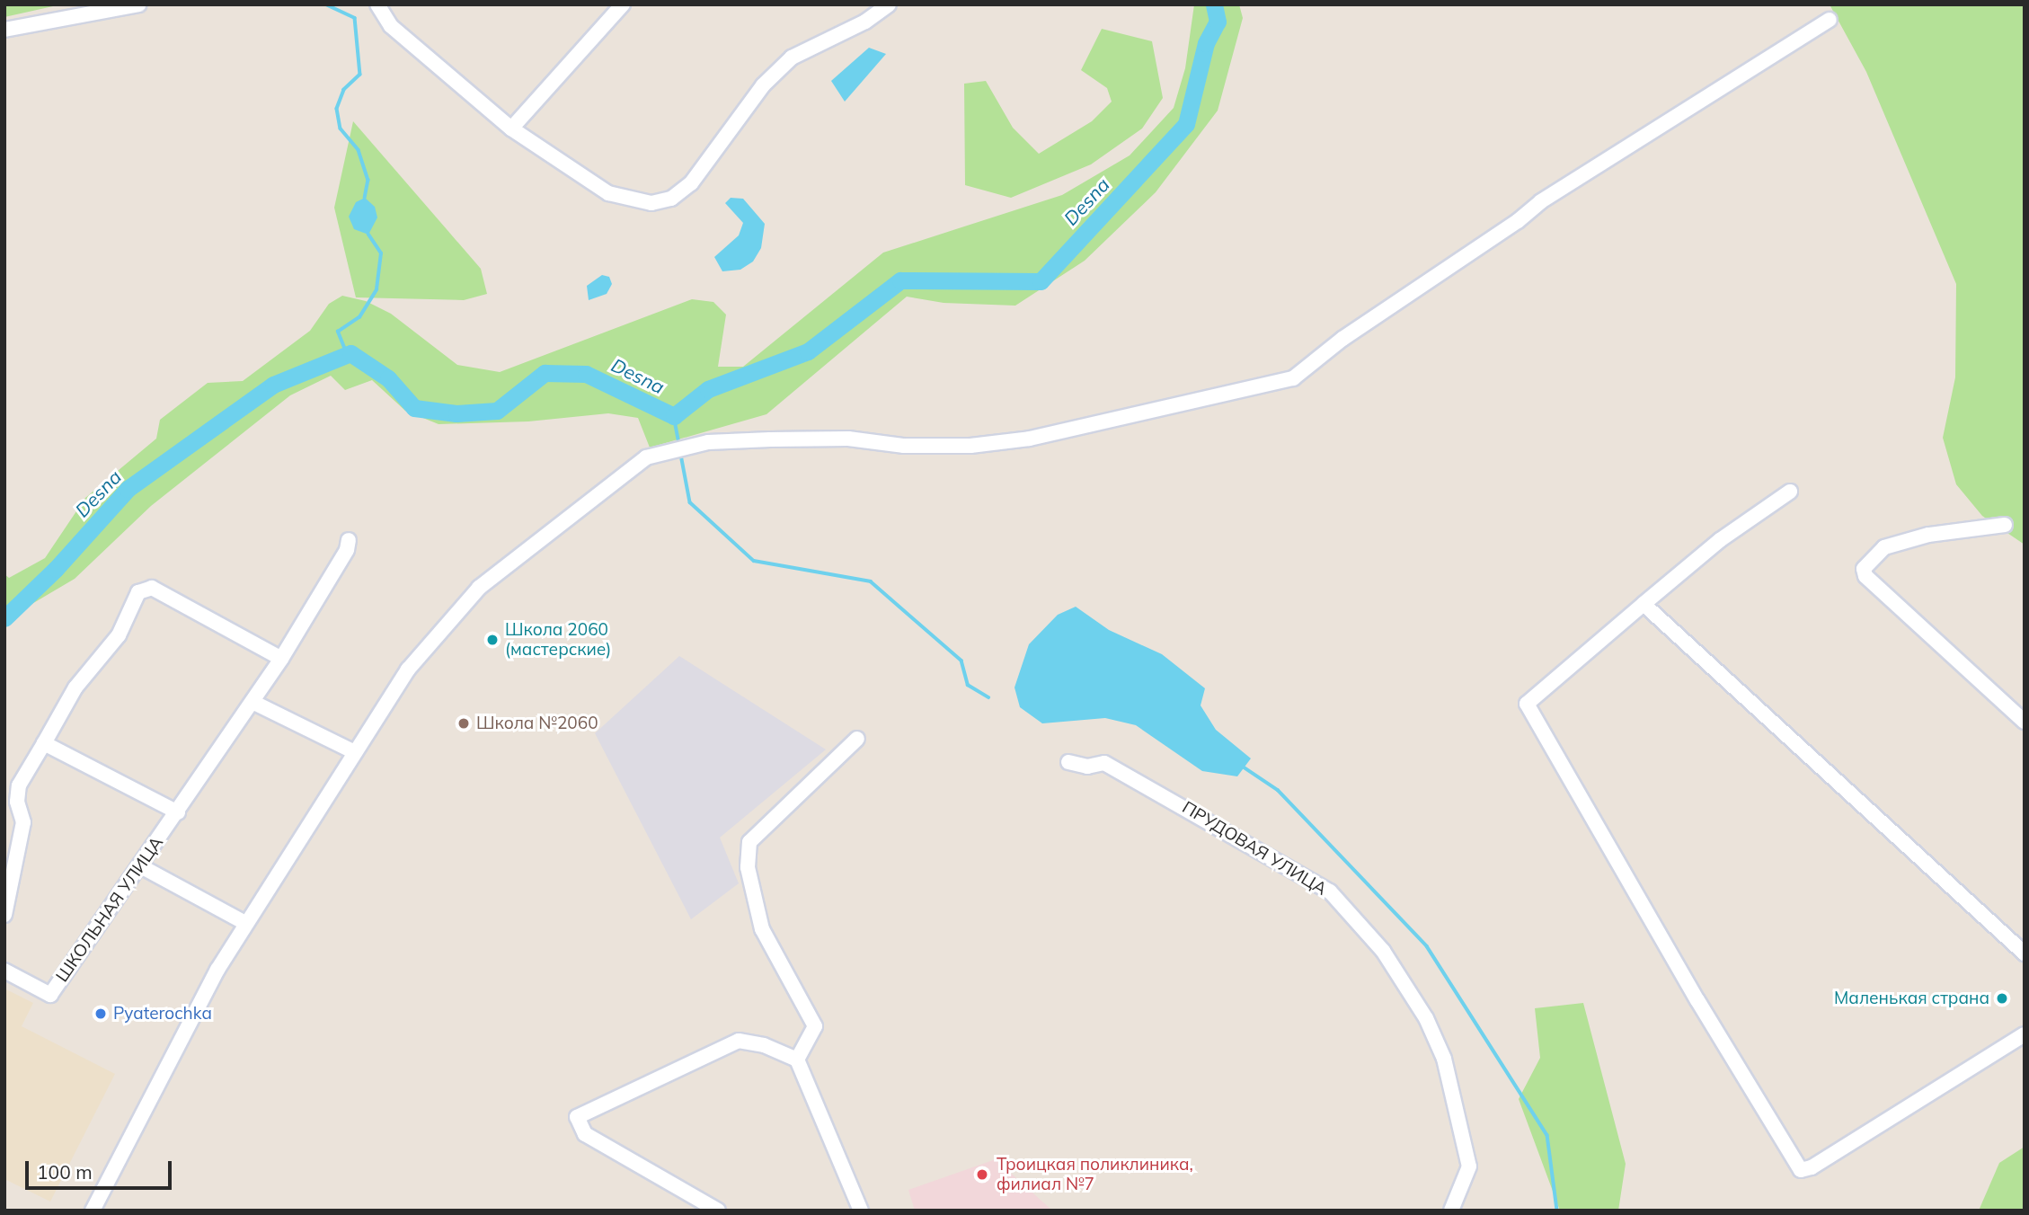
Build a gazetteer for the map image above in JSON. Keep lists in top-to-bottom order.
{
  "streets": {
    "street": ["ПРУДОВАЯ УЛИЦА", "ШКОЛЬНАЯ УЛИЦА"]
  },
  "water": ["Desna"],
  "places": [
    "Школа 2060 (мастерские)",
    "Школа №2060",
    "Маленькая страна",
    "Pyaterochka",
    "Троицкая поликлиника, филиал №7"
  ],
  "scale_bar": "100 m"
}
